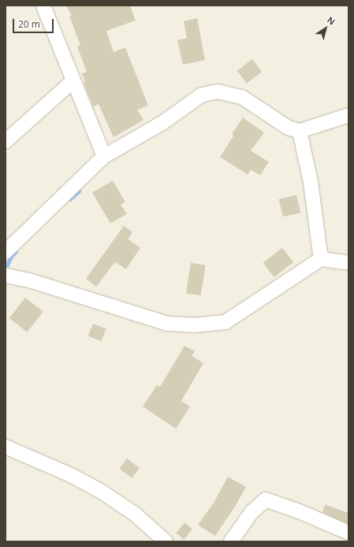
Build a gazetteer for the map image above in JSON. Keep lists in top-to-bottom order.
{
  "scale_bar": "20 m",
  "north": "top right"
}
